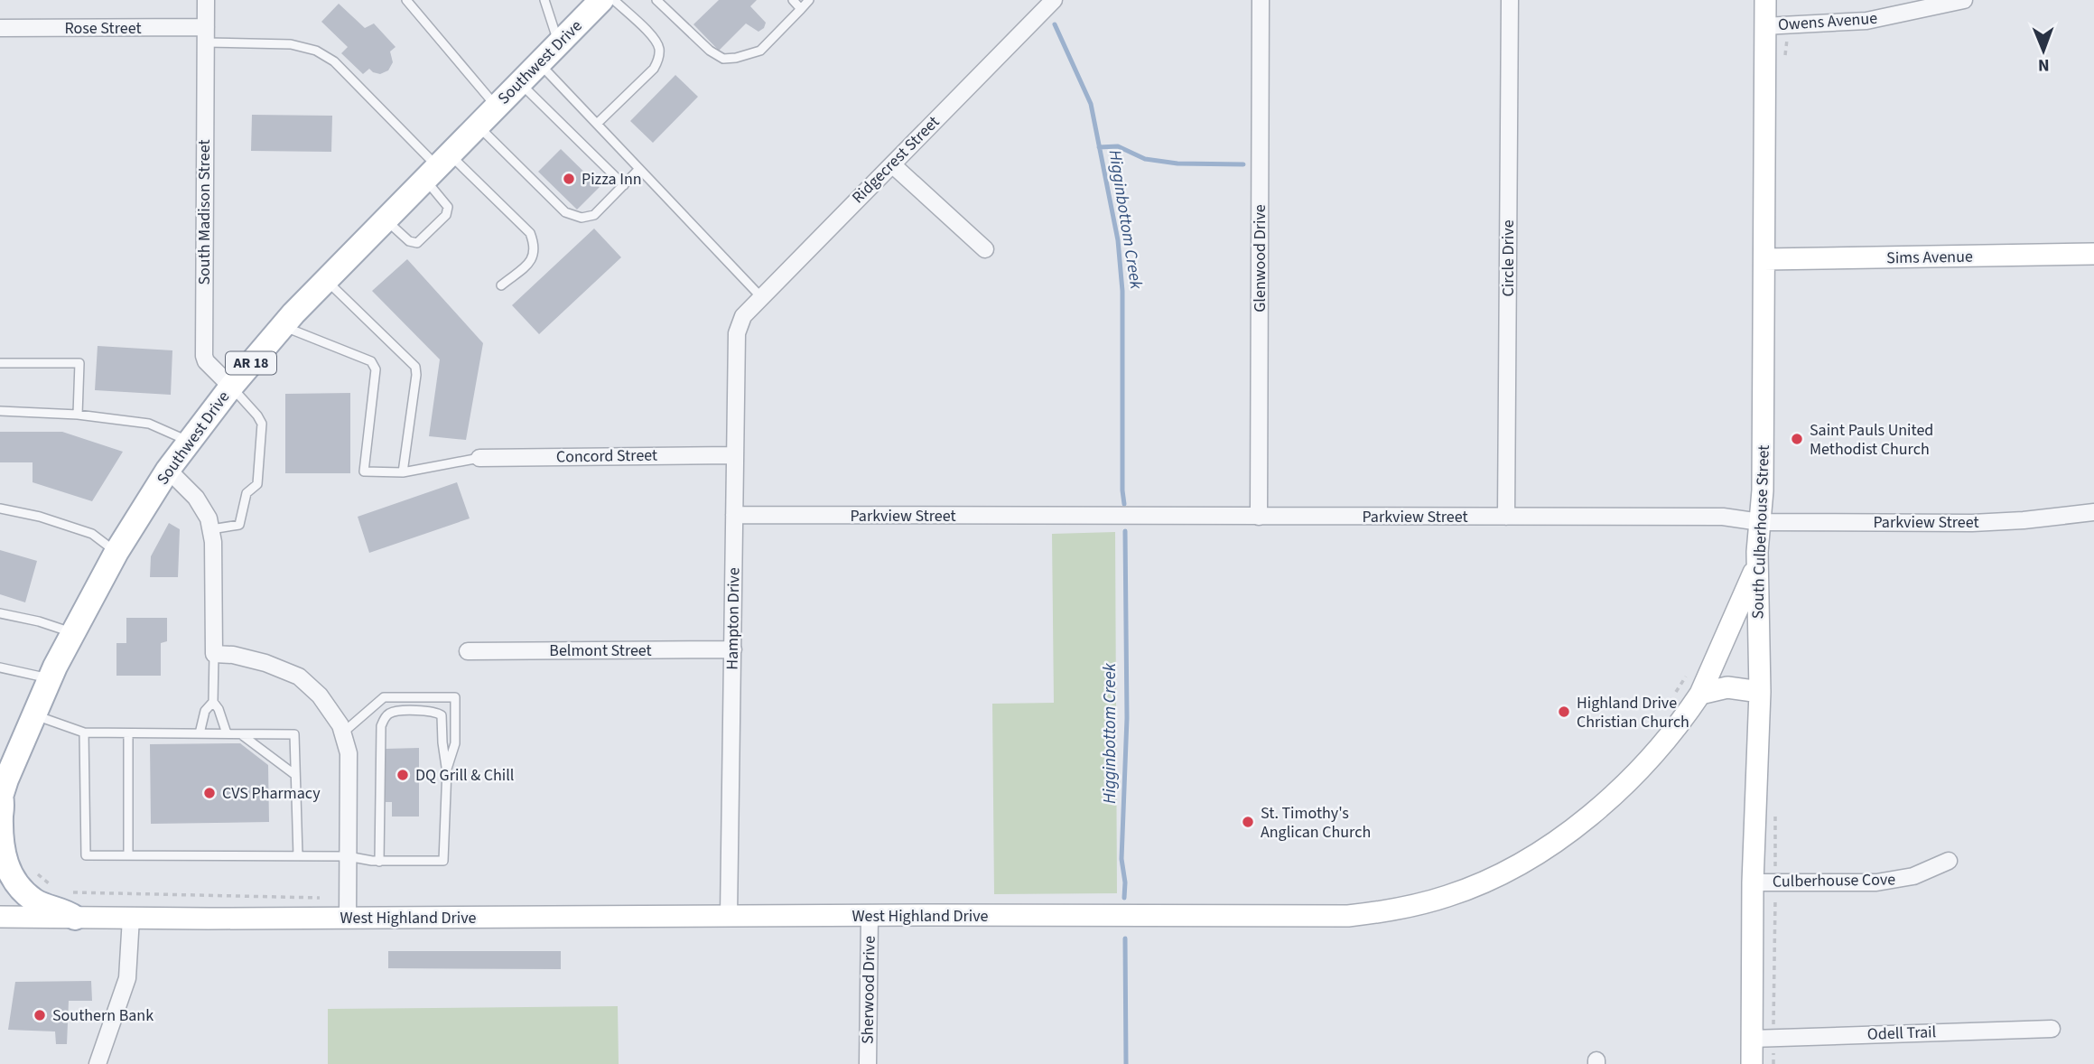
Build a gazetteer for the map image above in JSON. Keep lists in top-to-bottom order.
{
  "streets": {
    "main road": ["Southwest Drive", "AR 18"],
    "street": [
      "Owens Avenue",
      "Rose Street",
      "Ridgecrest Street",
      "South Madison Street",
      "Sims Avenue",
      "Glenwood Drive",
      "Circle Drive",
      "Concord Street",
      "Parkview Street",
      "South Culberhouse Street",
      "Hampton Drive",
      "Belmont Street",
      "Culberhouse Cove",
      "West Highland Drive",
      "Sherwood Drive",
      "Odell Trail"
    ]
  },
  "crossings": [
    ["Owens Avenue", "South Culberhouse Street"],
    ["Rose Street", "South Madison Street"],
    ["Southwest Drive", "South Madison Street"],
    ["Ridgecrest Street", "Hampton Drive"],
    ["Sims Avenue", "South Culberhouse Street"],
    ["Glenwood Drive", "Parkview Street"],
    ["Circle Drive", "Parkview Street"],
    ["Concord Street", "Hampton Drive"],
    ["Parkview Street", "South Culberhouse Street"],
    ["Parkview Street", "Hampton Drive"],
    ["South Culberhouse Street", "Culberhouse Cove"],
    ["South Culberhouse Street", "West Highland Drive"],
    ["South Culberhouse Street", "Odell Trail"],
    ["Hampton Drive", "Belmont Street"],
    ["Hampton Drive", "West Highland Drive"],
    ["West Highland Drive", "Sherwood Drive"]
  ],
  "water": ["Higginbottom Creek"],
  "places": [
    "Pizza Inn",
    "Saint Pauls United Methodist Church",
    "Highland Drive Christian Church",
    "DQ Grill & Chill",
    "CVS Pharmacy",
    "St. Timothy's Anglican Church",
    "Southern Bank"
  ],
  "north": "bottom"
}
